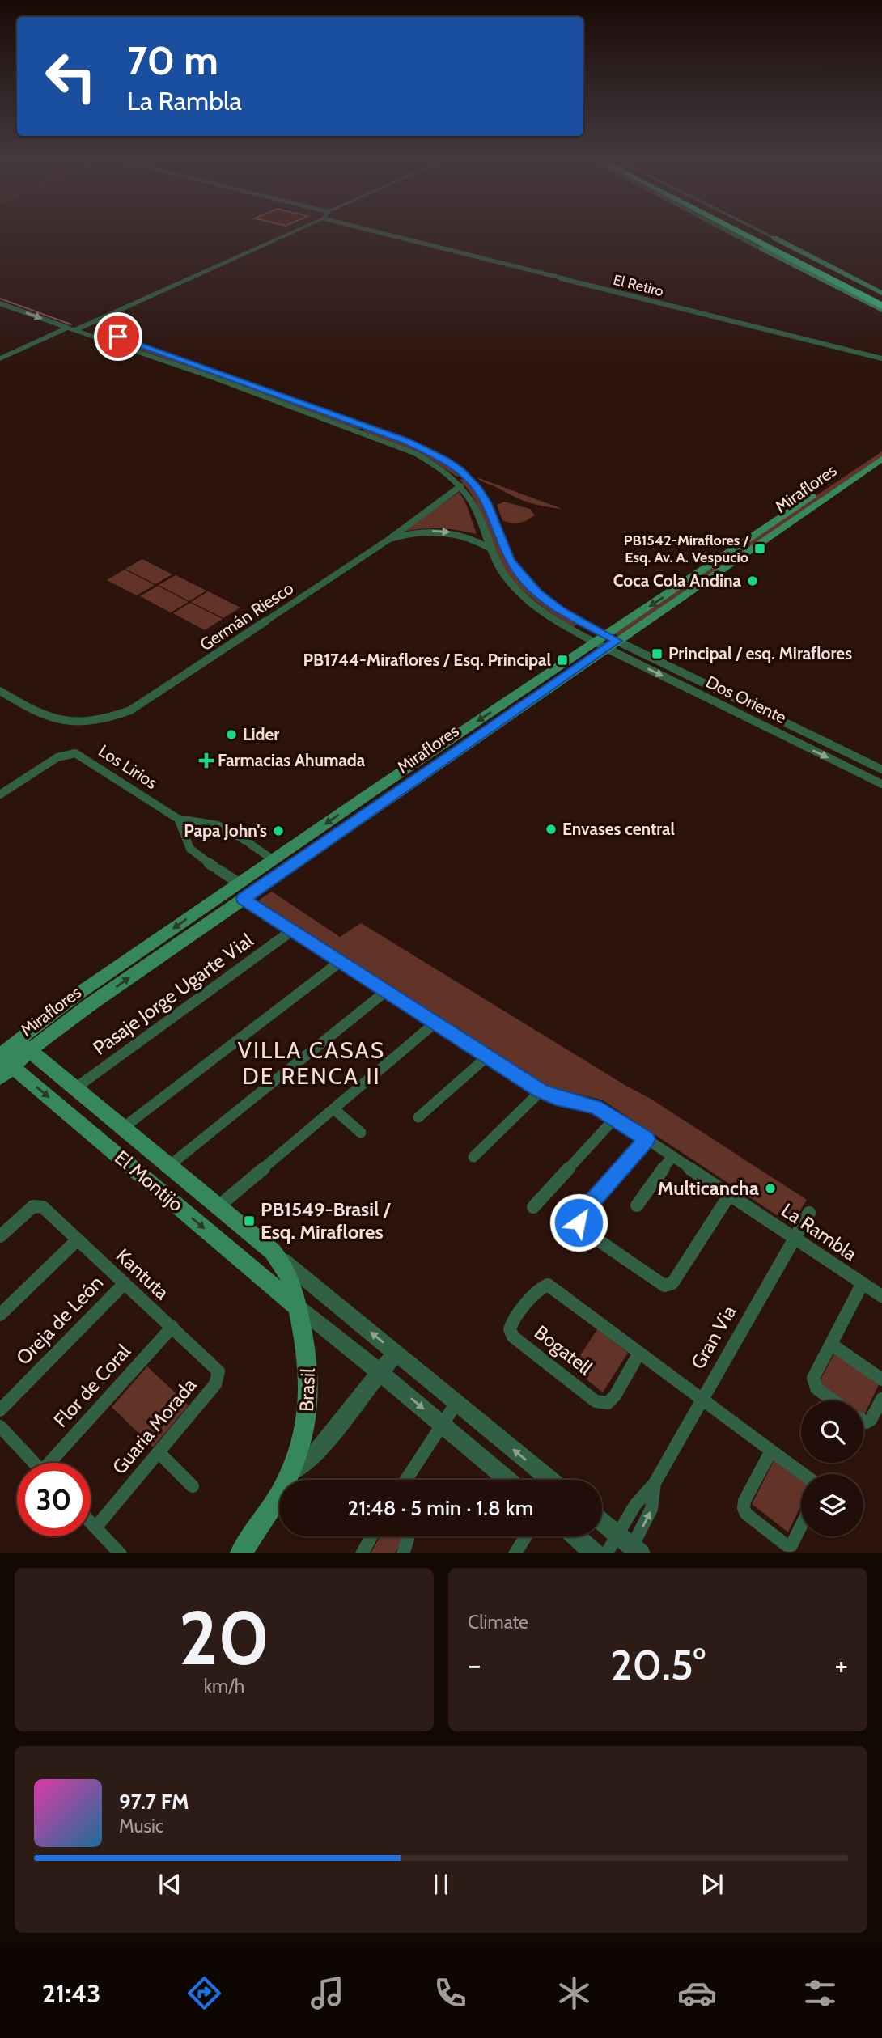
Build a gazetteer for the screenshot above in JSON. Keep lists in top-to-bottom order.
{
  "streets": {
    "main road": ["Miraflores", "El Montijo", "Brasil"],
    "street": [
      "El Retiro",
      "Germán Riesco",
      "Dos Oriente",
      "Los Lirios",
      "Pasaje Jorge Ugarte Vial",
      "La Rambla",
      "Kantuta",
      "Oreja de León",
      "Gran Via",
      "Bogatell",
      "Flor de Coral",
      "Guaria Morada"
    ]
  },
  "crossings": [
    ["Miraflores", "Dos Oriente"],
    ["Miraflores", "El Montijo"],
    ["Miraflores", "La Rambla"],
    ["Pasaje Jorge Ugarte Vial", "El Montijo"],
    ["Pasaje Jorge Ugarte Vial", "La Rambla"],
    ["El Montijo", "Brasil"],
    ["La Rambla", "Gran Via"],
    ["Kantuta", "Oreja de León"],
    ["Kantuta", "Flor de Coral"],
    ["Kantuta", "Guaria Morada"],
    ["Gran Via", "Bogatell"]
  ],
  "districts": ["VILLA CASAS DE RENCA II"],
  "places": {
    "transit": [
      "PB1542-Miraflores / Esq. Av. A. Vespucio",
      "Principal / esq. Miraflores",
      "PB1744-Miraflores / Esq. Principal",
      "PB1549-Brasil / Esq. Miraflores"
    ],
    "other": [
      "Coca Cola Andina",
      "Lider",
      "Envases central",
      "Papa John's",
      "Multicancha"
    ],
    "health": ["Farmacias Ahumada"]
  },
  "page": {
    "turn": ["70 m", "La Rambla"],
    "limit": "30",
    "trip": "21:48 · 5 min · 1.8 km",
    "tile": [
      ["20", "km/h"],
      "Climate"
    ],
    "heat": ["−", "20.5°", "+"],
    "song": ["97.7 FM", "Music"],
    "tabs": "21:43"
  }
}
